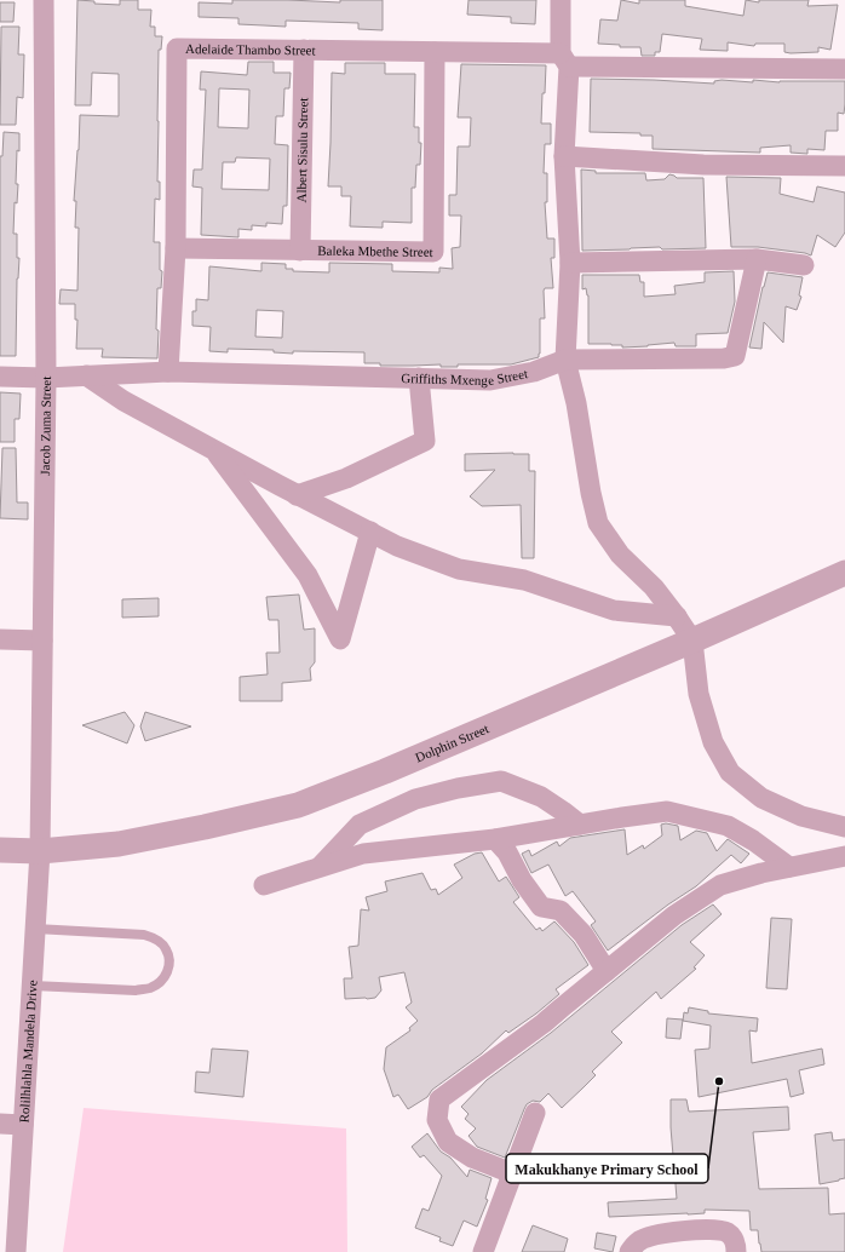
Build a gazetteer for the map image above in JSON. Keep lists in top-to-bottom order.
{
  "streets": {
    "street": [
      "Adelaide Thambo Street",
      "Albert Sisulu Street",
      "Baleka Mbethe Street",
      "Griffiths Mxenge Street",
      "Jacob Zuma Street",
      "Dolphin Street",
      "Rolilhlahla Mandela Drive"
    ]
  },
  "crossings": [
    ["Adelaide Thambo Street", "Albert Sisulu Street"],
    ["Adelaide Thambo Street", "Baleka Mbethe Street"],
    ["Adelaide Thambo Street", "Griffiths Mxenge Street"],
    ["Albert Sisulu Street", "Baleka Mbethe Street"],
    ["Griffiths Mxenge Street", "Jacob Zuma Street"],
    ["Jacob Zuma Street", "Dolphin Street"],
    ["Jacob Zuma Street", "Rolilhlahla Mandela Drive"],
    ["Dolphin Street", "Rolilhlahla Mandela Drive"]
  ],
  "places": ["Makukhanye Primary School"]
}
